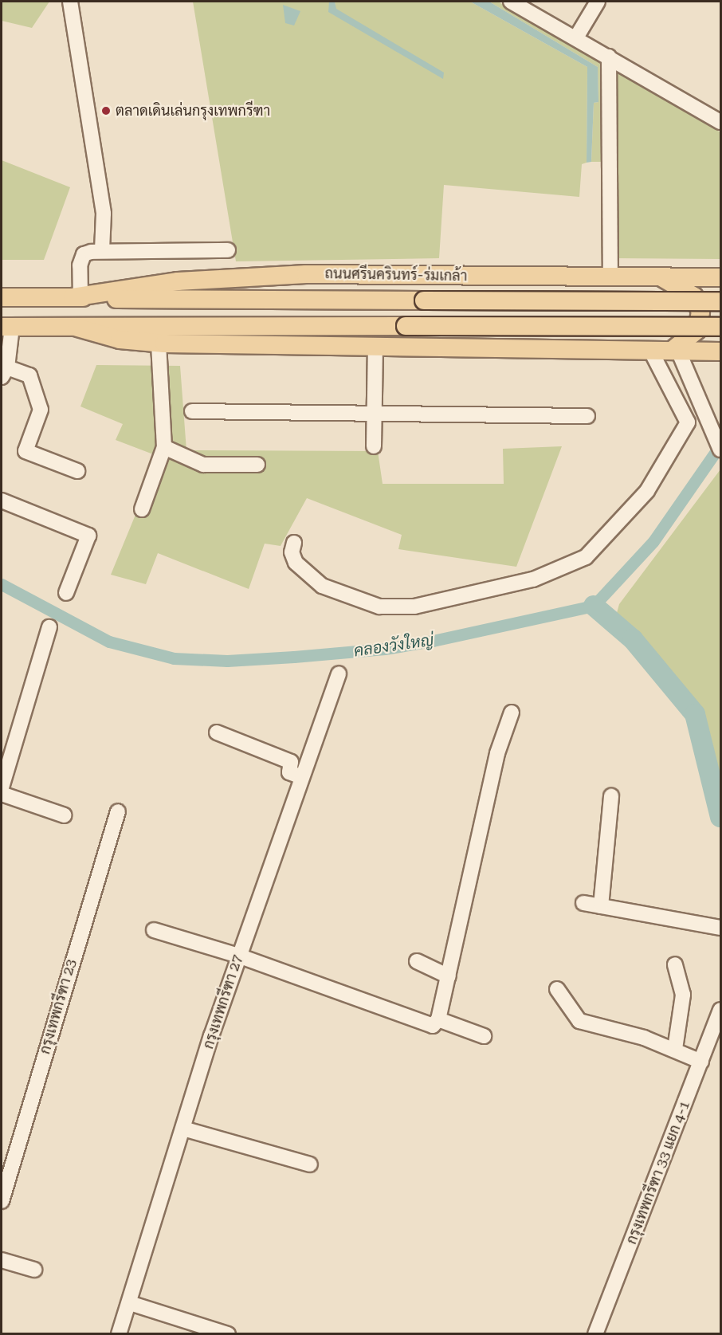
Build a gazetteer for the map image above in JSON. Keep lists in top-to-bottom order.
{
  "streets": {
    "main road": ["ถนนศรีนครินทร์-ร่มเกล้า"],
    "street": ["กรุงเทพกรีฑา 27", "กรุงเทพกรีฑา 23", "กรุงเทพกรีฑา 33 แยก 4-1"]
  },
  "water": ["คลองวังใหญ่"],
  "places": ["ตลาดเดินเล่นกรุงเทพกรีฑา"]
}
